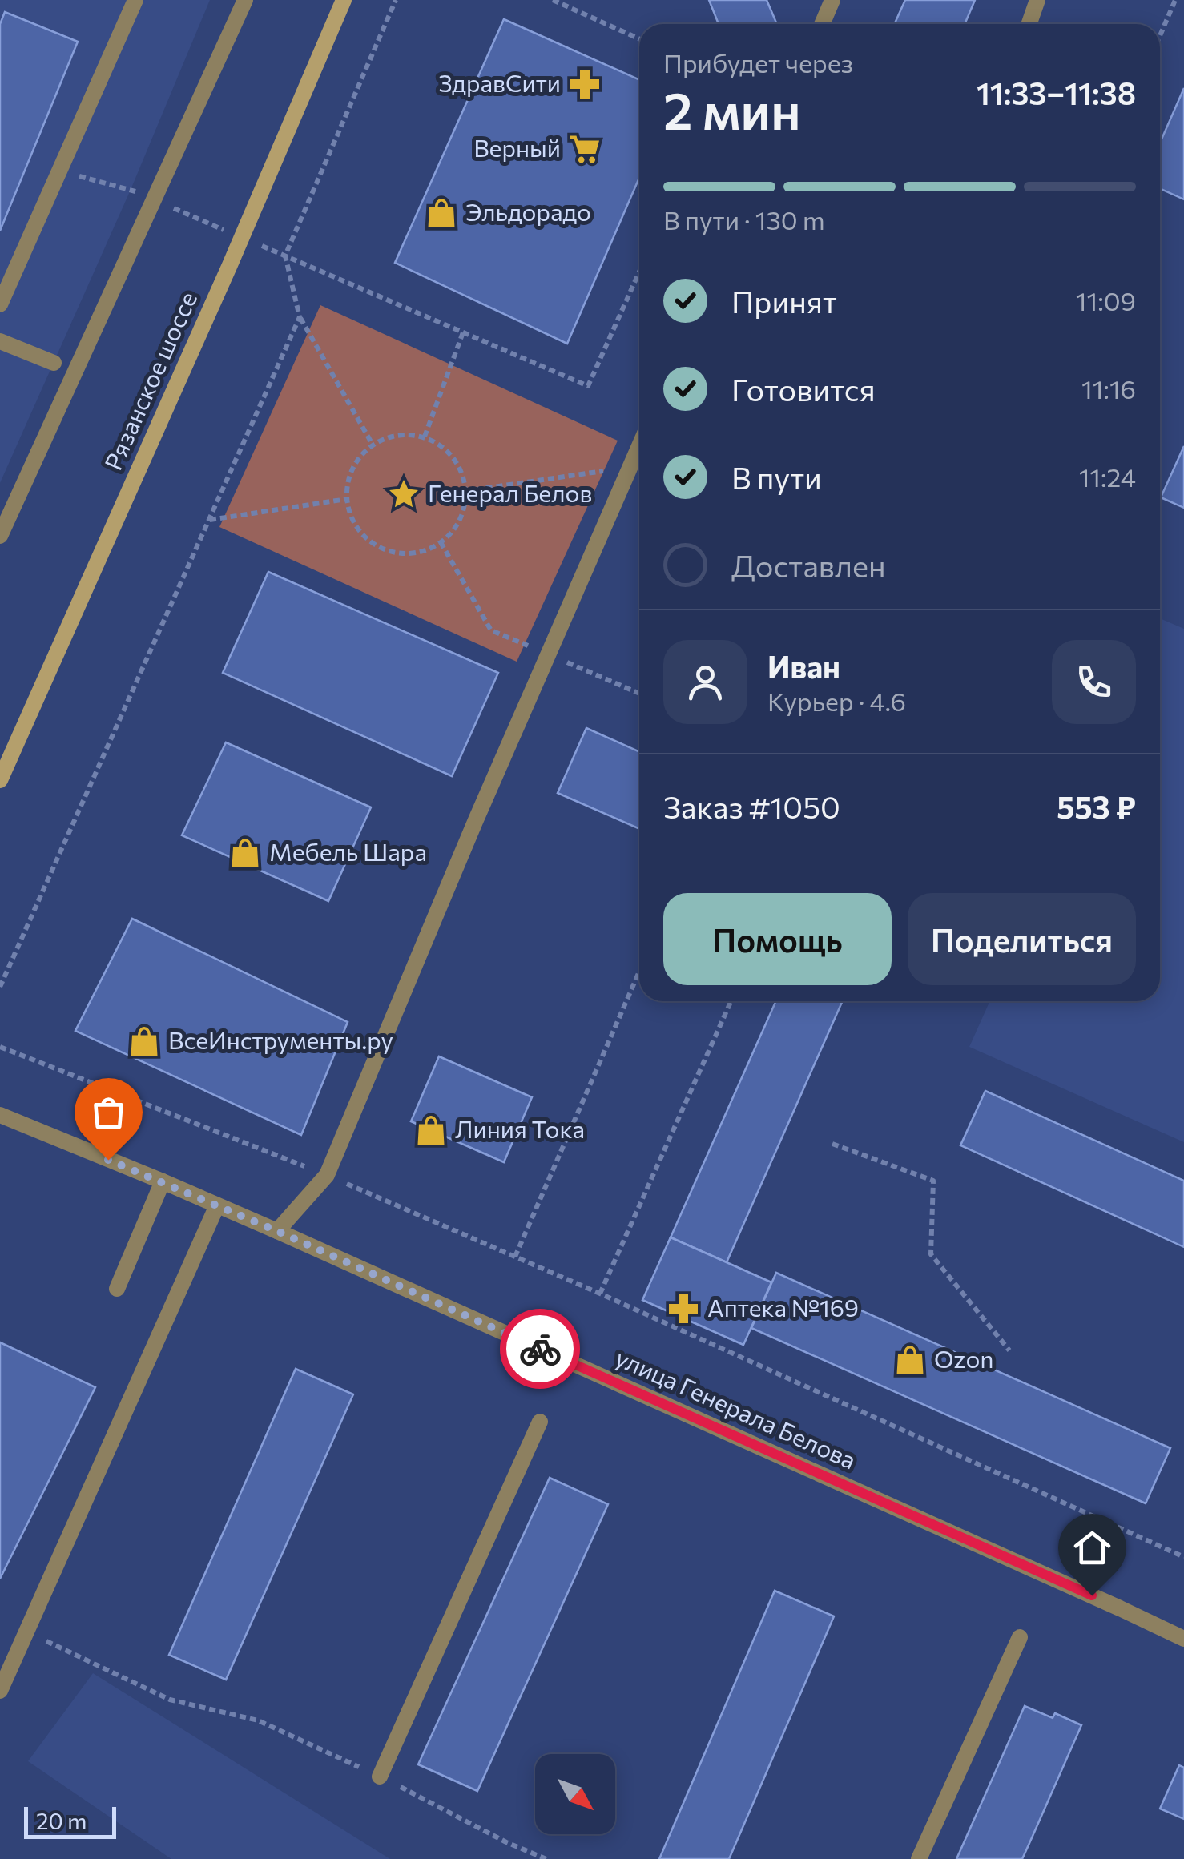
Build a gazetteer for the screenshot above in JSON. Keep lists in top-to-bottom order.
{
  "streets": {
    "main road": ["Рязанское шоссе"],
    "street": ["улица Генерала Белова"]
  },
  "places": {
    "pharmacy": ["ЗдравСити", "Аптека №169"],
    "supermarket": ["Верный"],
    "shop": [
      "Эльдорадо",
      "Мебель Шара",
      "ВсеИнструменты.ру",
      "Линия Тока",
      "Ozon"
    ],
    "place": ["Генерал Белов"]
  },
  "scale_bar": "20 m",
  "north": "bottom right",
  "page": {
    "heading": ["2 мин", "Прибудет через", "11:33–11:38"],
    "panel": [
      "Иван",
      "Курьер · 4.6",
      "Заказ #1050",
      "553 ₽"
    ],
    "bar": "В пути · 130 m",
    "list": [
      ["Принят", "11:09"],
      ["Готовится", "11:16"],
      ["В пути", "11:24"],
      "Доставлен"
    ],
    "buttons": ["Помощь", "Поделиться"],
    "scale": "20 m"
  }
}
